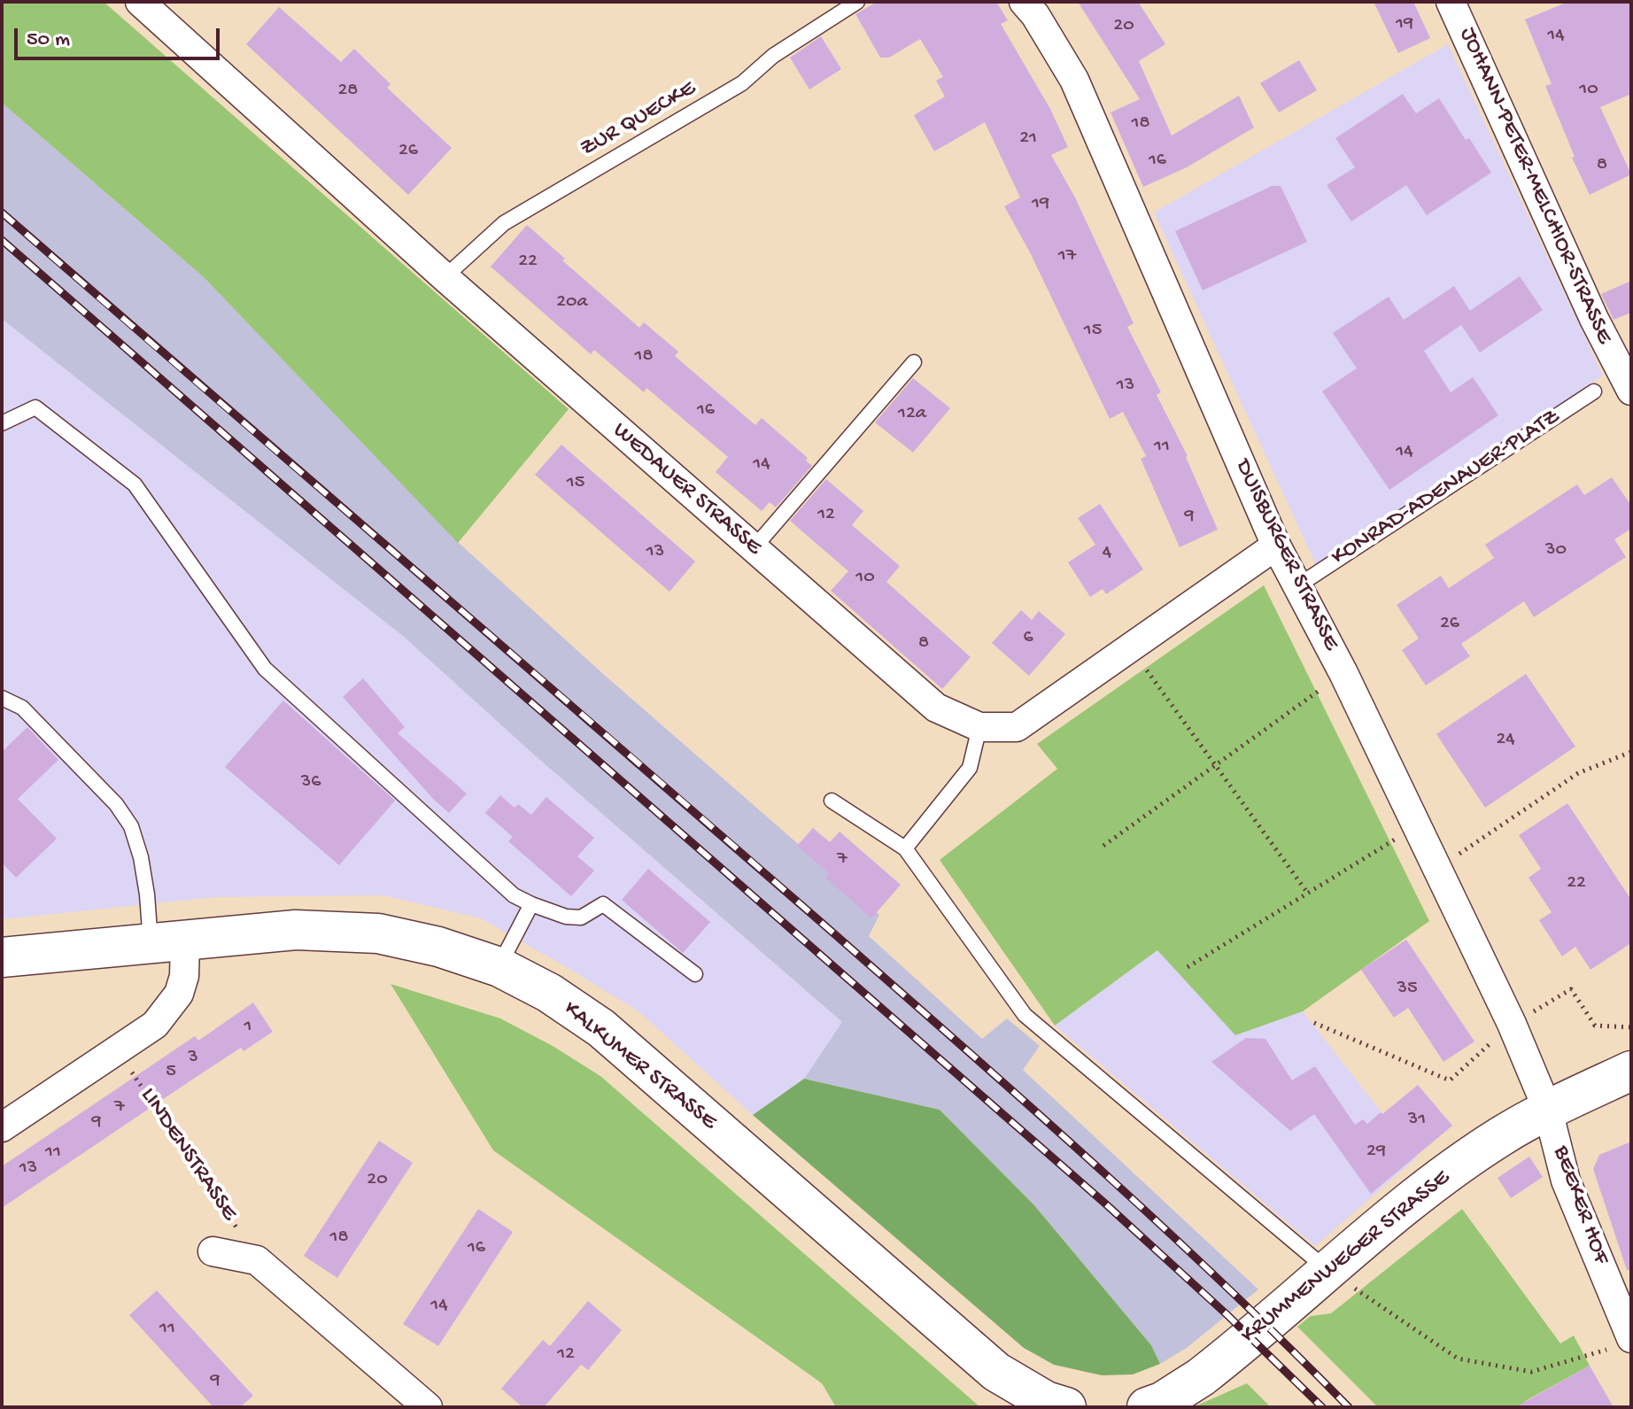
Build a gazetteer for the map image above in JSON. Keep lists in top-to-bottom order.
{
  "streets": {
    "main road": ["KALKUMER STRASSE", "KRUMMENWEGER STRASSE"],
    "street": [
      "JOHANN-PETER-MELCHIOR-STRASSE",
      "WEDAUER STRASSE",
      "DUISBURGER STRASSE",
      "LINDENSTRASSE",
      "BEEKER HOF"
    ],
    "lane": ["ZUR QUECKE", "KONRAD-ADENAUER-PLATZ"]
  },
  "crossings": [
    ["ZUR QUECKE", "WEDAUER STRASSE"],
    ["KONRAD-ADENAUER-PLATZ", "DUISBURGER STRASSE"],
    ["WEDAUER STRASSE", "DUISBURGER STRASSE"],
    ["DUISBURGER STRASSE", "BEEKER HOF"],
    ["DUISBURGER STRASSE", "KRUMMENWEGER STRASSE"],
    ["BEEKER HOF", "KRUMMENWEGER STRASSE"]
  ],
  "house_numbers": [
    "19",
    "20",
    "14",
    "10",
    "28",
    "18",
    "21",
    "26",
    "16",
    "8",
    "19",
    "17",
    "22",
    "20a",
    "15",
    "18",
    "13",
    "16",
    "12a",
    "11",
    "14",
    "14",
    "15",
    "12",
    "9",
    "30",
    "13",
    "4",
    "10",
    "26",
    "6",
    "8",
    "24",
    "36",
    "7",
    "22",
    "35",
    "1",
    "3",
    "5",
    "7",
    "31",
    "9",
    "29",
    "11",
    "13",
    "20",
    "18",
    "16",
    "14",
    "11",
    "12",
    "9"
  ],
  "scale_bar": "50 m"
}
